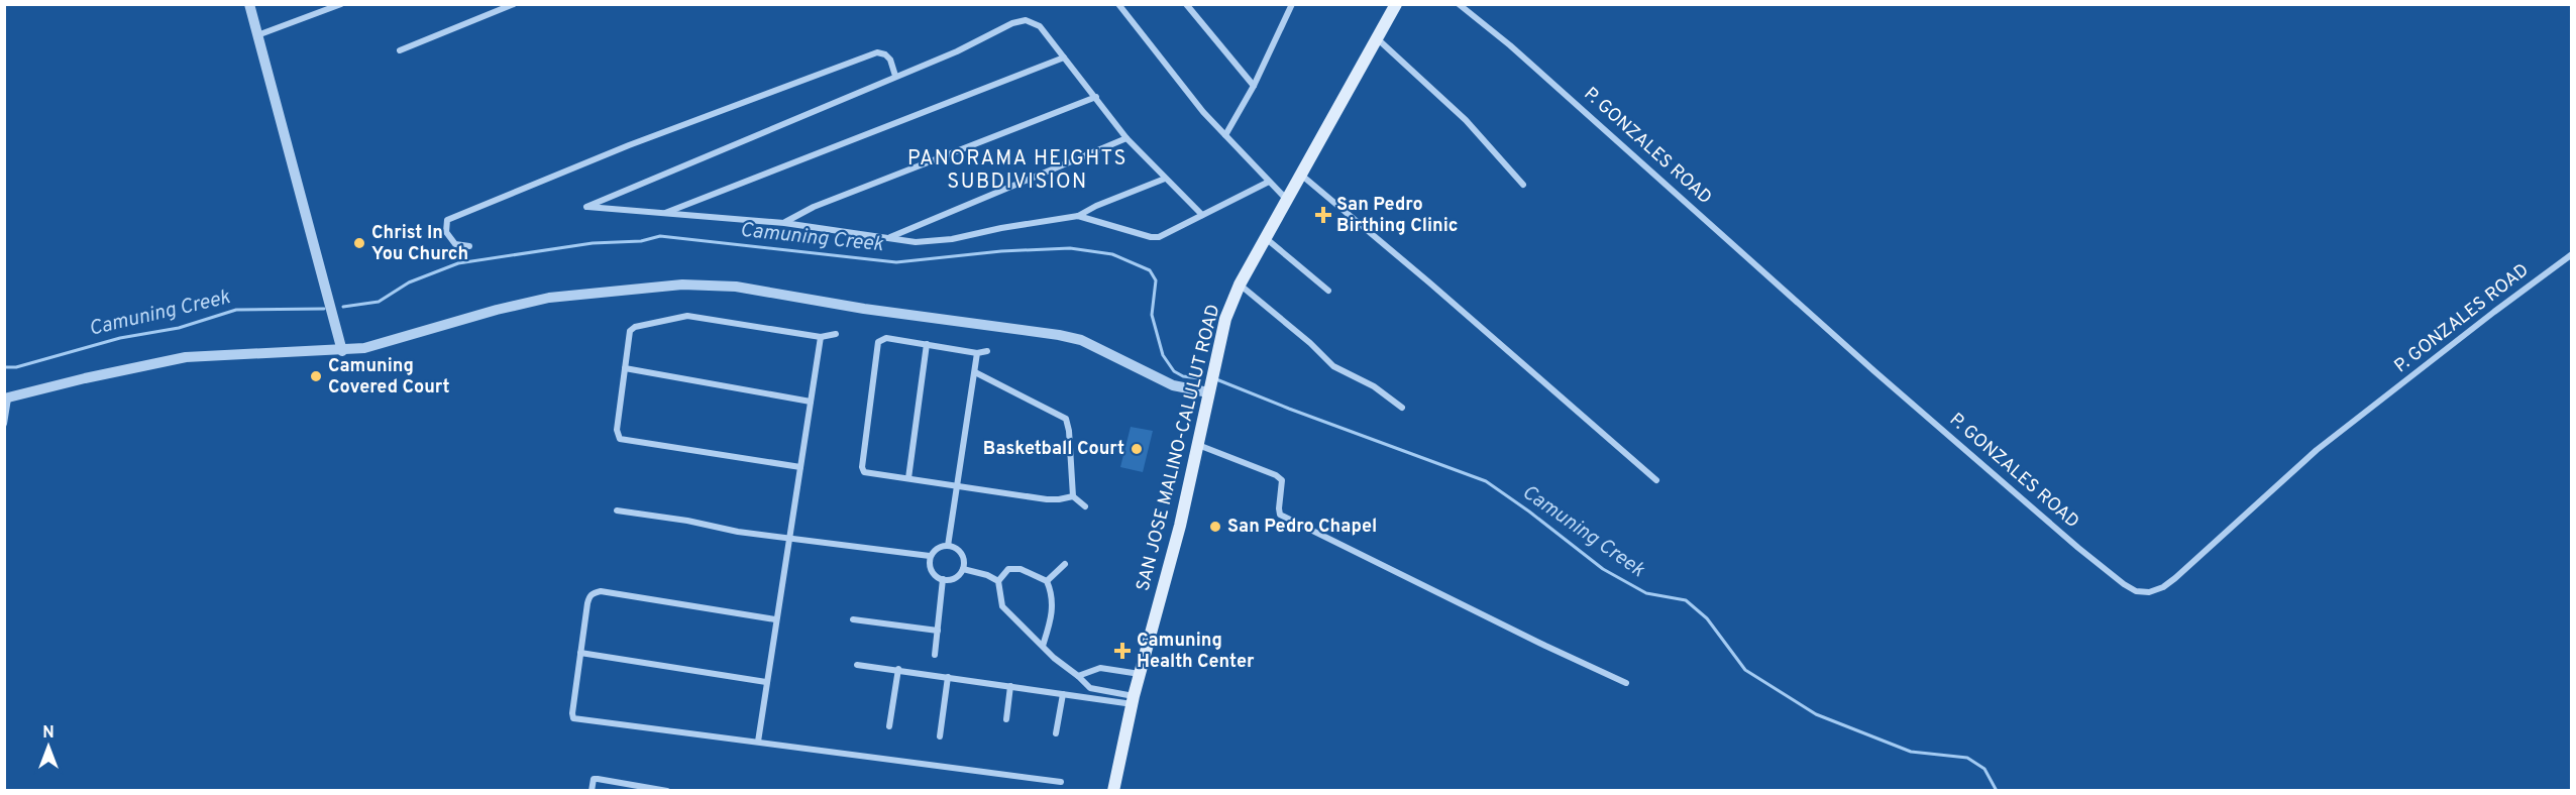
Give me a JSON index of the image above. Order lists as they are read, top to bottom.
{
  "streets": {
    "main road": ["SAN JOSE MALINO-CALULUT ROAD"],
    "street": ["P. GONZALES ROAD"]
  },
  "districts": ["PANORAMA HEIGHTS SUBDIVISION"],
  "water": ["Camuning Creek"],
  "places": {
    "health": ["San Pedro Birthing Clinic", "Camuning Health Center"],
    "other": [
      "Christ In You Church",
      "Camuning Covered Court",
      "Basketball Court",
      "San Pedro Chapel"
    ]
  },
  "north": "top"
}
